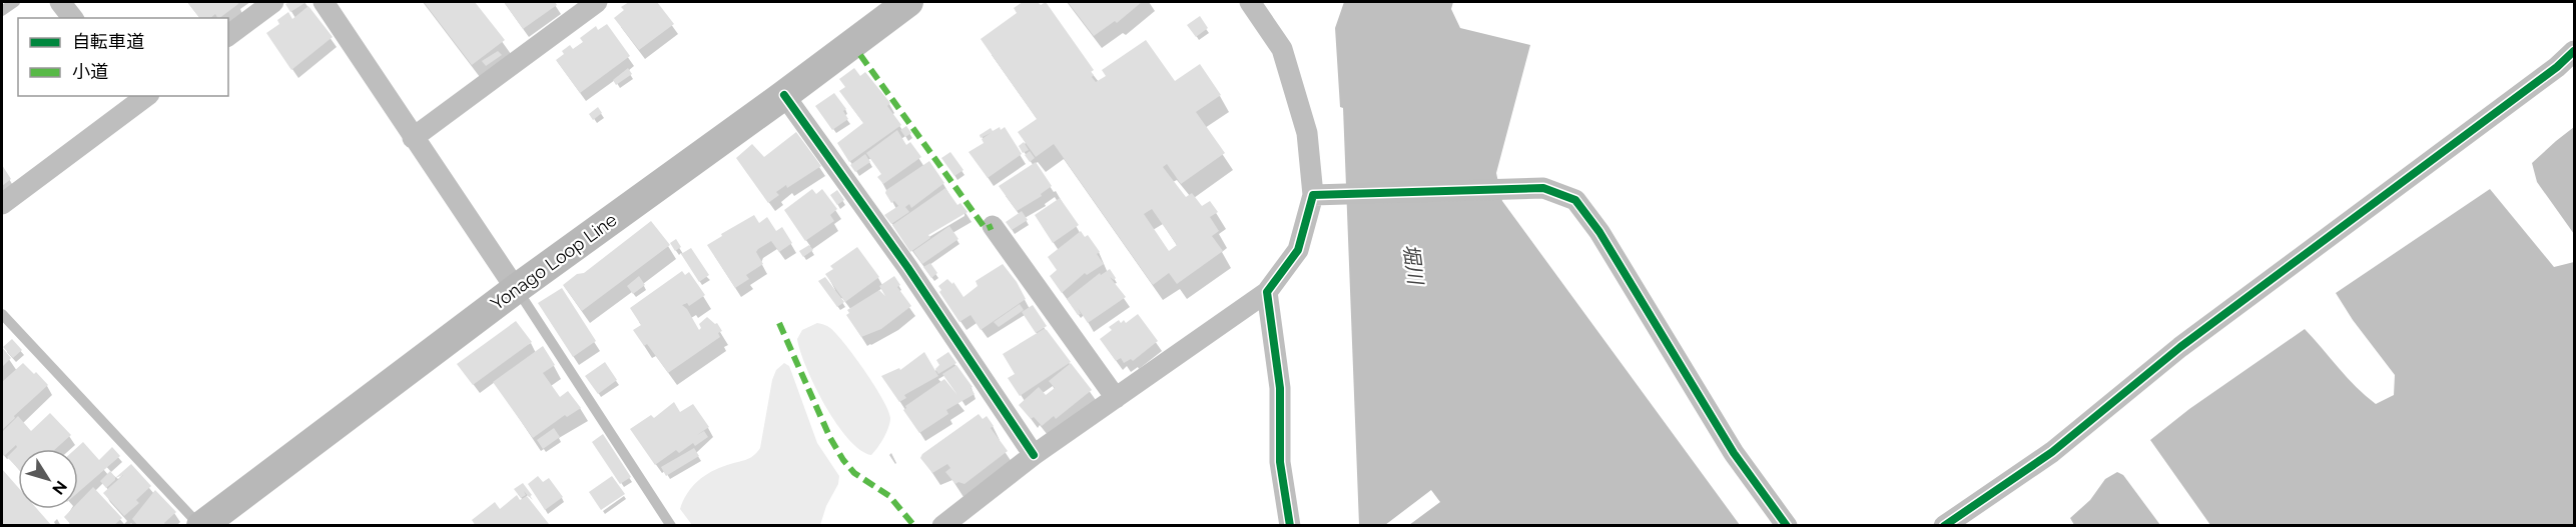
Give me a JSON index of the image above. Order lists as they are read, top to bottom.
{
  "streets": {
    "main road": ["Yonago Loop Line"]
  },
  "water": ["堀川"],
  "legend": ["自転車道", "小道"],
  "north": "bottom right"
}
